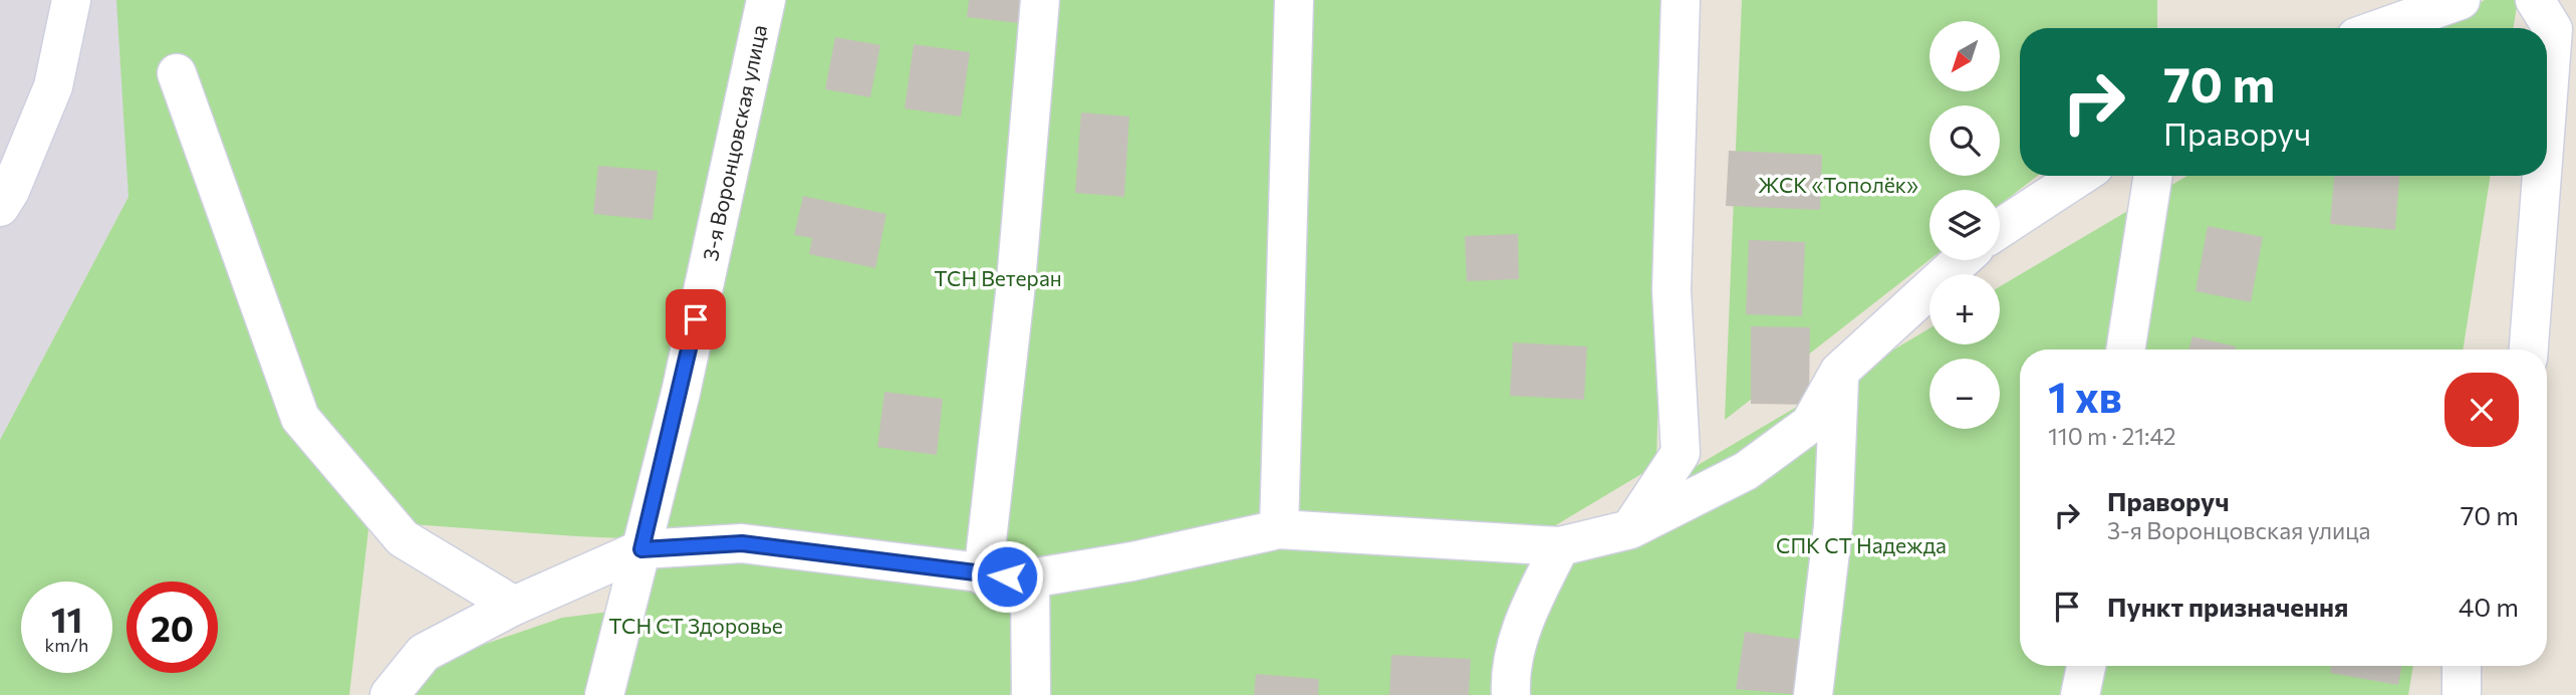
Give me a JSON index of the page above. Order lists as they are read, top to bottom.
{
  "streets": {
    "lane": ["3-я Воронцовская улица"]
  },
  "parks": [
    "ЖСК «Тополёк»",
    "ТСН Ветеран",
    "СПК СТ Надежда",
    "ТСН СТ Здоровье"
  ],
  "north": "bottom left",
  "page": {
    "map_buttons": ["+", "−"],
    "turn": ["70 m", "Праворуч"],
    "heading": ["1 хв", "110 m · 21:42"],
    "list": [
      {
        "name": "Праворуч",
        "note": "3-я Воронцовская улица",
        "value": "70 m"
      },
      {
        "name": "Пункт призначення",
        "value": "40 m"
      }
    ],
    "speed": "11 km/h",
    "limit": "20"
  }
}
